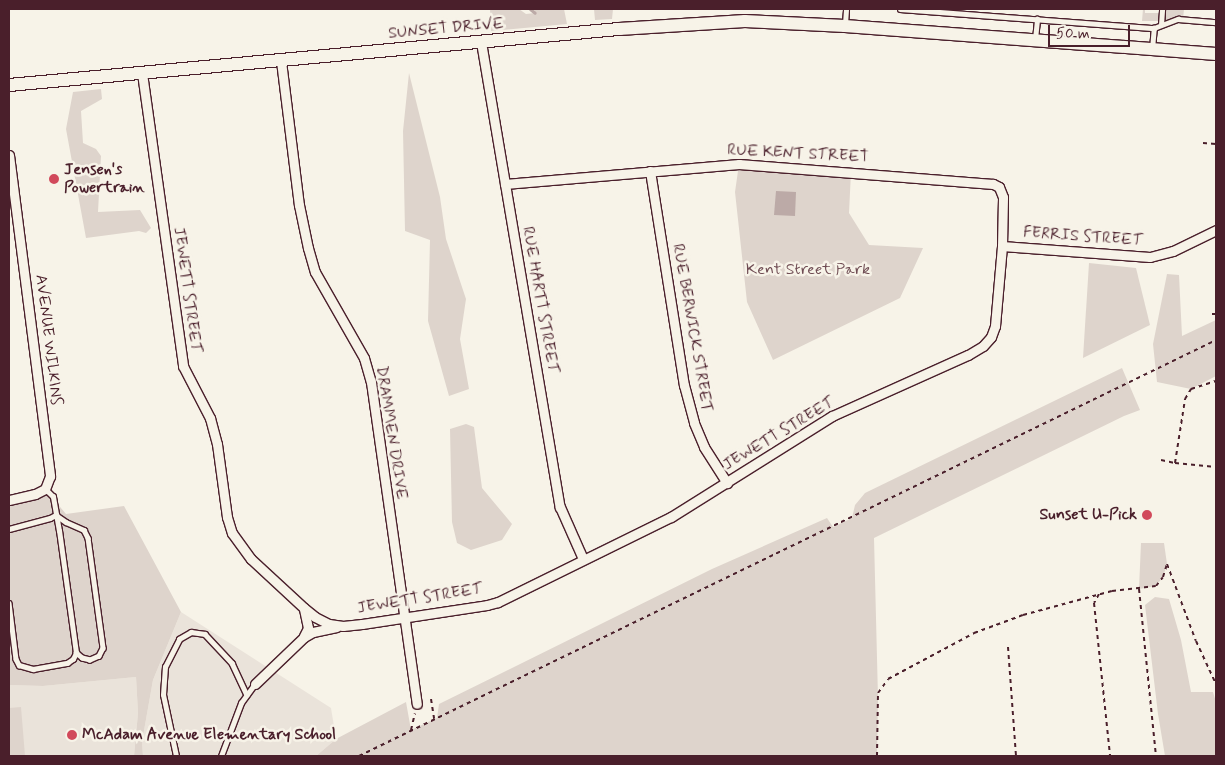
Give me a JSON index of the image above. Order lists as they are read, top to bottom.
{
  "streets": {
    "street": [
      "SUNSET DRIVE",
      "RUE KENT STREET",
      "FERRIS STREET",
      "JEWETT STREET",
      "RUE HARTT STREET",
      "RUE BERWICK STREET",
      "AVENUE WILKINS",
      "DRAMMEN DRIVE"
    ]
  },
  "crossings": [
    ["SUNSET DRIVE", "JEWETT STREET"],
    ["SUNSET DRIVE", "RUE HARTT STREET"],
    ["SUNSET DRIVE", "DRAMMEN DRIVE"],
    ["RUE KENT STREET", "FERRIS STREET"],
    ["RUE KENT STREET", "JEWETT STREET"],
    ["RUE KENT STREET", "RUE HARTT STREET"],
    ["RUE KENT STREET", "RUE BERWICK STREET"],
    ["FERRIS STREET", "JEWETT STREET"],
    ["JEWETT STREET", "RUE HARTT STREET"],
    ["JEWETT STREET", "RUE BERWICK STREET"],
    ["JEWETT STREET", "DRAMMEN DRIVE"]
  ],
  "parks": ["Kent Street Park"],
  "places": ["Jensen's Powertrain", "Sunset U-Pick", "McAdam Avenue Elementary School"],
  "scale_bar": "50 m"
}
